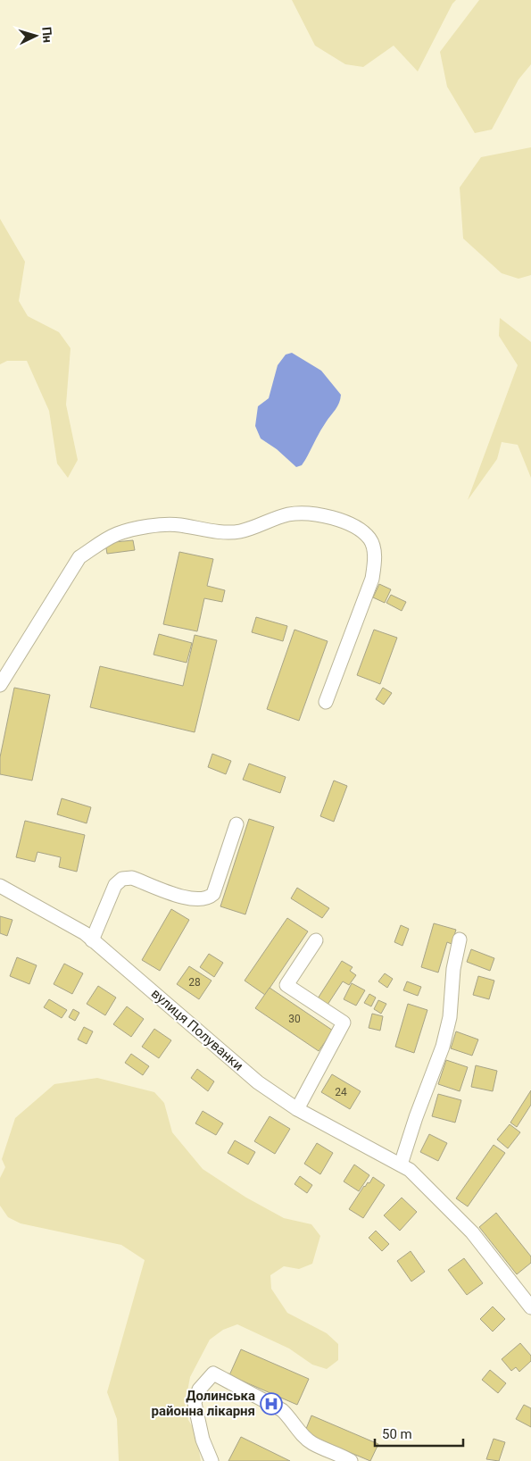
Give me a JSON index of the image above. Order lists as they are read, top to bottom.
{
  "streets": {
    "street": ["вулиця Полуванки"]
  },
  "places": {
    "hospital": ["Долинська районна лікарня"]
  },
  "house_numbers": ["28", "30", "24"],
  "scale_bar": "50 m",
  "north": "right"
}
